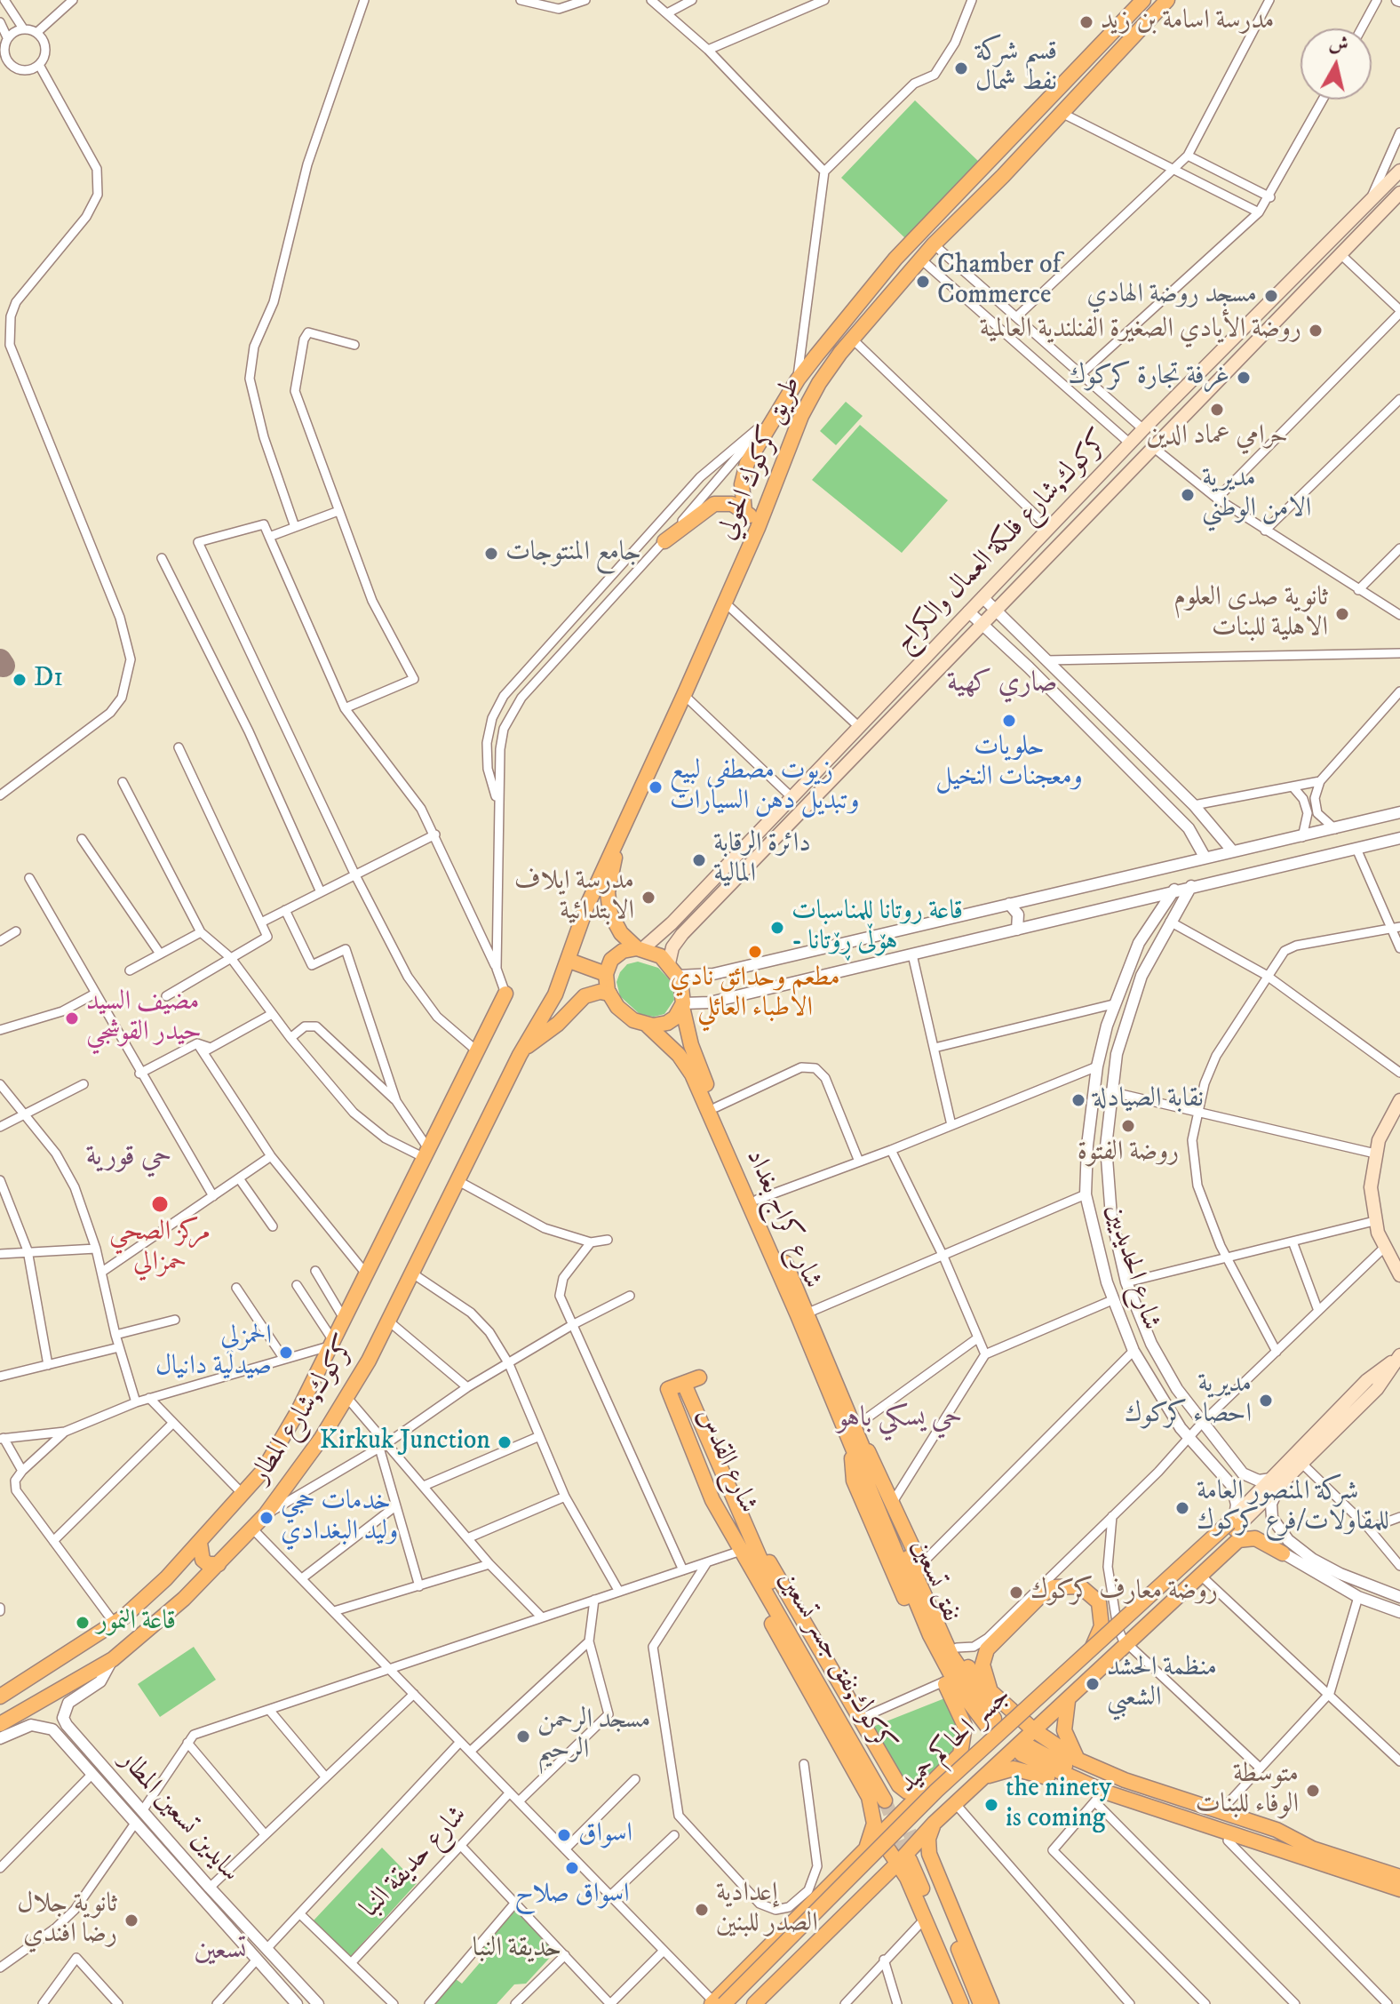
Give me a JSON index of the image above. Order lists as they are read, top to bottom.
{
  "streets": {
    "main road": [
      "طريق كركوك الحولي",
      "كركوك,شارع فلكة العمال والكراج",
      "شارع كراج بغداد",
      "كركوك,شارع المطار",
      "شارع القدس",
      "نفق تسعين",
      "جسر الحاكم حميد"
    ],
    "street": ["شارع الحديديين", "سايدين تسعين المطار", "شارع حديقة النبا"]
  },
  "crossings": [
    ["طريق كركوك الحولي", "كركوك,شارع المطار"],
    ["كركوك,شارع فلكة العمال والكراج", "شارع كراج بغداد"],
    ["شارع كراج بغداد", "نفق تسعين"],
    ["شارع الحديديين", "جسر الحاكم حميد"],
    ["كركوك,شارع المطار", "سايدين تسعين المطار"]
  ],
  "districts": [
    "صاري كهية",
    "حي قورية",
    "حي يسكي باهو",
    "تسعین"
  ],
  "parks": ["حديقة النبا"],
  "places": [
    "مدرسة اسامة بن زيد",
    "قسم شركة نفط شمال",
    "Chamber of Commerce",
    "مسجد روضة الهادي",
    "روضة الأيادي الصغيرة الفنلندية العالمية",
    "غرفة تجارة كركوك",
    "حرامي عماد الدين",
    "مديرية الامن الوطني",
    "جامع المنتوجات",
    "ثانوية صدى العلوم الاهلية للبنات",
    "D1",
    "حلويات ومعجنات النخيل",
    "زيوت مصطفى لبيع وتبديل دهن السيارات",
    "دائرة الرقابة المالية",
    "مدرسة ايلاف الابتدائية",
    "قاعة روتانا للمناسبات - هۆڵی ڕۆتانا",
    "مطعم وحدائق نادي الاطباء العائلي",
    "مضيف السيد حيدر القوشجي",
    "نقابة الصيادلة",
    "روضة الفتوة",
    "مركز الصحي حمزالي",
    "الحمزلي صيدلية دانيال",
    "مديرية احصاء كركوك",
    "Kirkuk Junction",
    "شركة المنصور العامة للمقاولات/فرع كركوك",
    "خدمات حجي وليد البغدادي",
    "روضة معارف كركوك",
    "قاعة النمور",
    "منظمة الحشد الشعبي",
    "مسجد الرحمن الرحيم",
    "متوسطة الوفاء للبنات",
    "the ninety is coming",
    "اسواق",
    "اسواق صلاح",
    "إعدادية الصدر للبنين",
    "ثانوية جلال رضا افندي"
  ],
  "north": "top"
}
